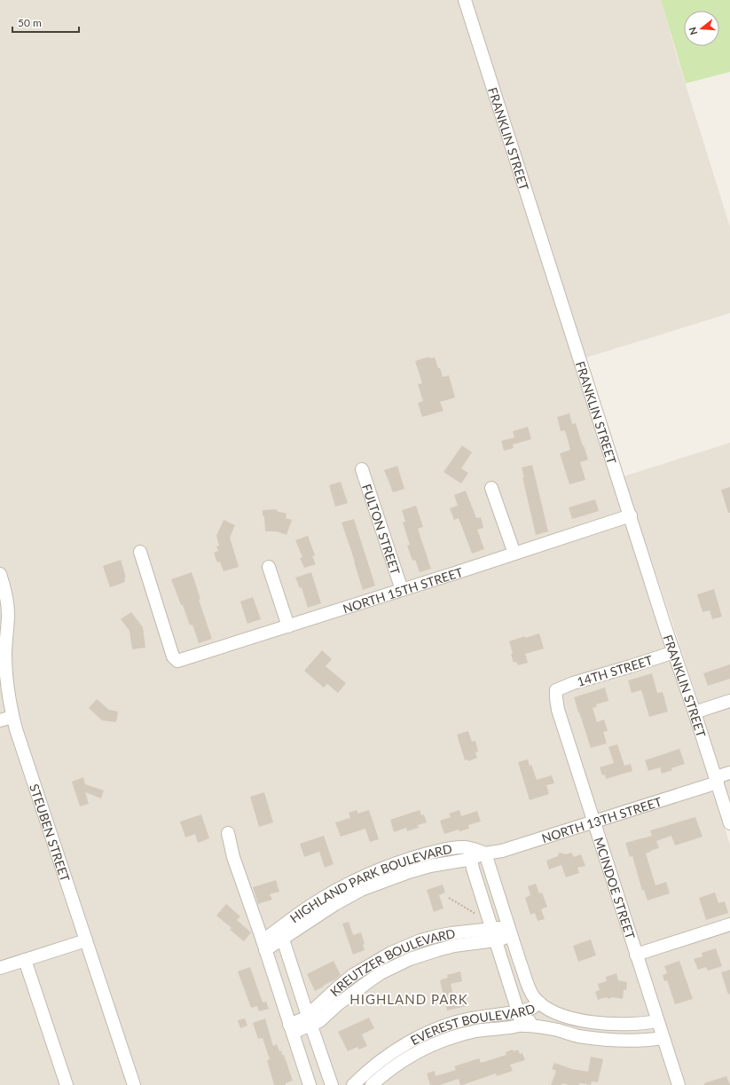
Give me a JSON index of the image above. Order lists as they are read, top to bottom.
{
  "streets": {
    "street": [
      "FRANKLIN STREET",
      "FULTON STREET",
      "NORTH 15TH STREET",
      "14TH STREET",
      "NORTH 13TH STREET",
      "STEUBEN STREET",
      "HIGHLAND PARK BOULEVARD",
      "MCINDOE STREET",
      "KREUTZER BOULEVARD",
      "EVEREST BOULEVARD"
    ]
  },
  "crossings": [
    ["FRANKLIN STREET", "NORTH 15TH STREET"],
    ["FRANKLIN STREET", "14TH STREET"],
    ["FRANKLIN STREET", "NORTH 13TH STREET"],
    ["FULTON STREET", "NORTH 15TH STREET"],
    ["14TH STREET", "MCINDOE STREET"],
    ["NORTH 13TH STREET", "HIGHLAND PARK BOULEVARD"],
    ["NORTH 13TH STREET", "MCINDOE STREET"],
    ["HIGHLAND PARK BOULEVARD", "KREUTZER BOULEVARD"],
    ["HIGHLAND PARK BOULEVARD", "EVEREST BOULEVARD"]
  ],
  "districts": ["HIGHLAND PARK"],
  "scale_bar": "50 m",
  "north": "left"
}
